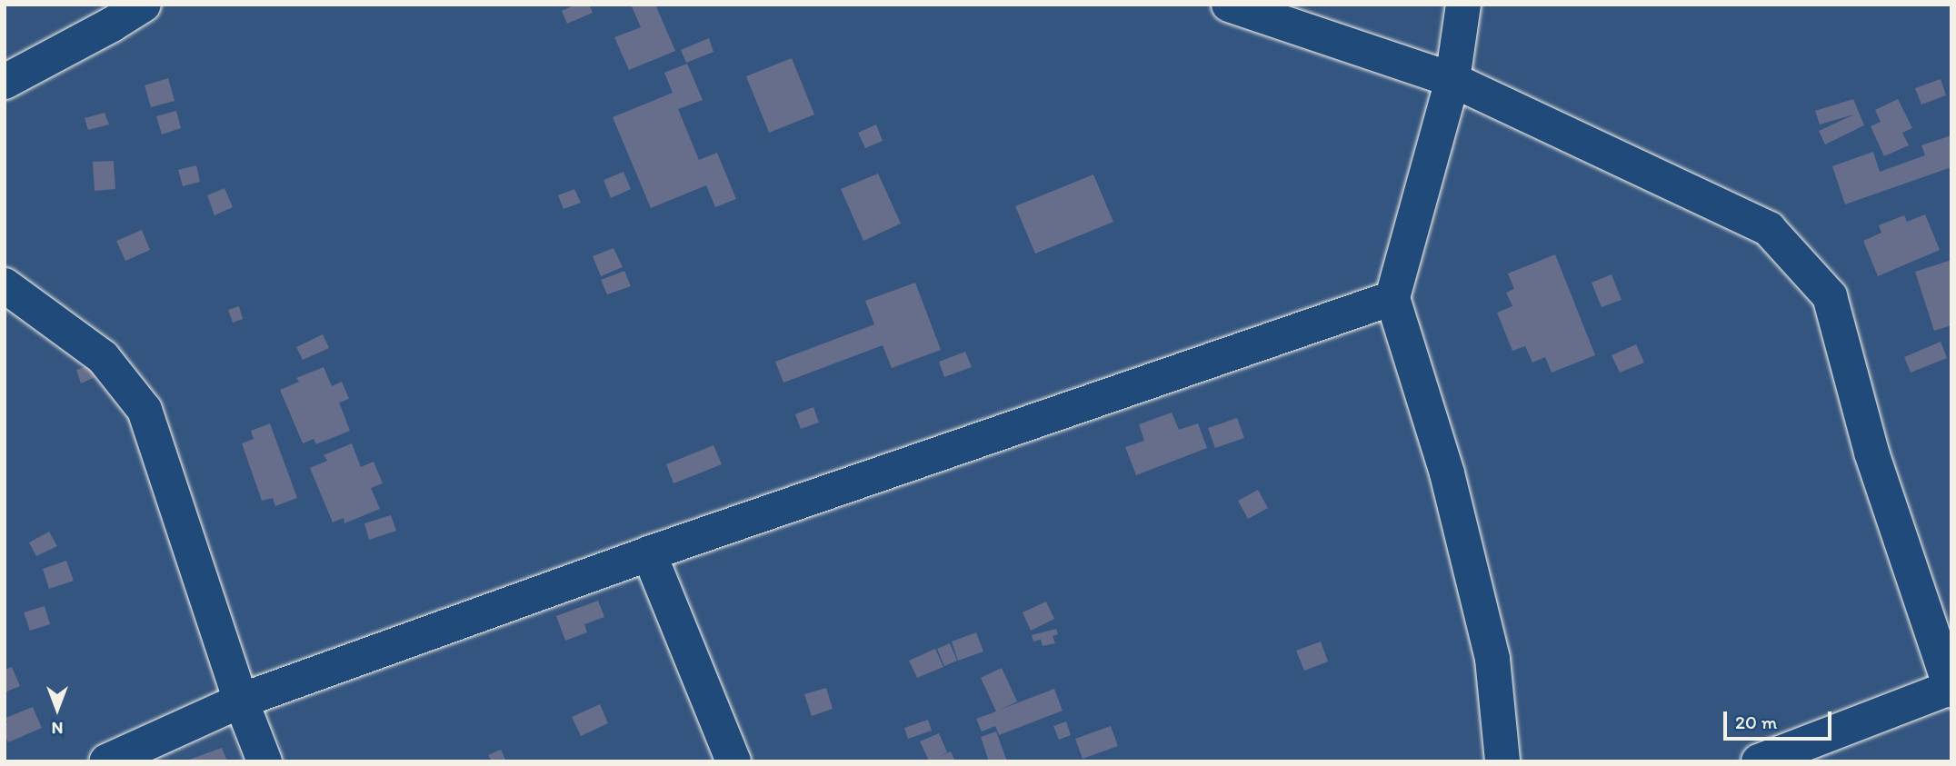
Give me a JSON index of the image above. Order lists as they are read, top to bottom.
{
  "scale_bar": "20 m",
  "north": "bottom"
}
